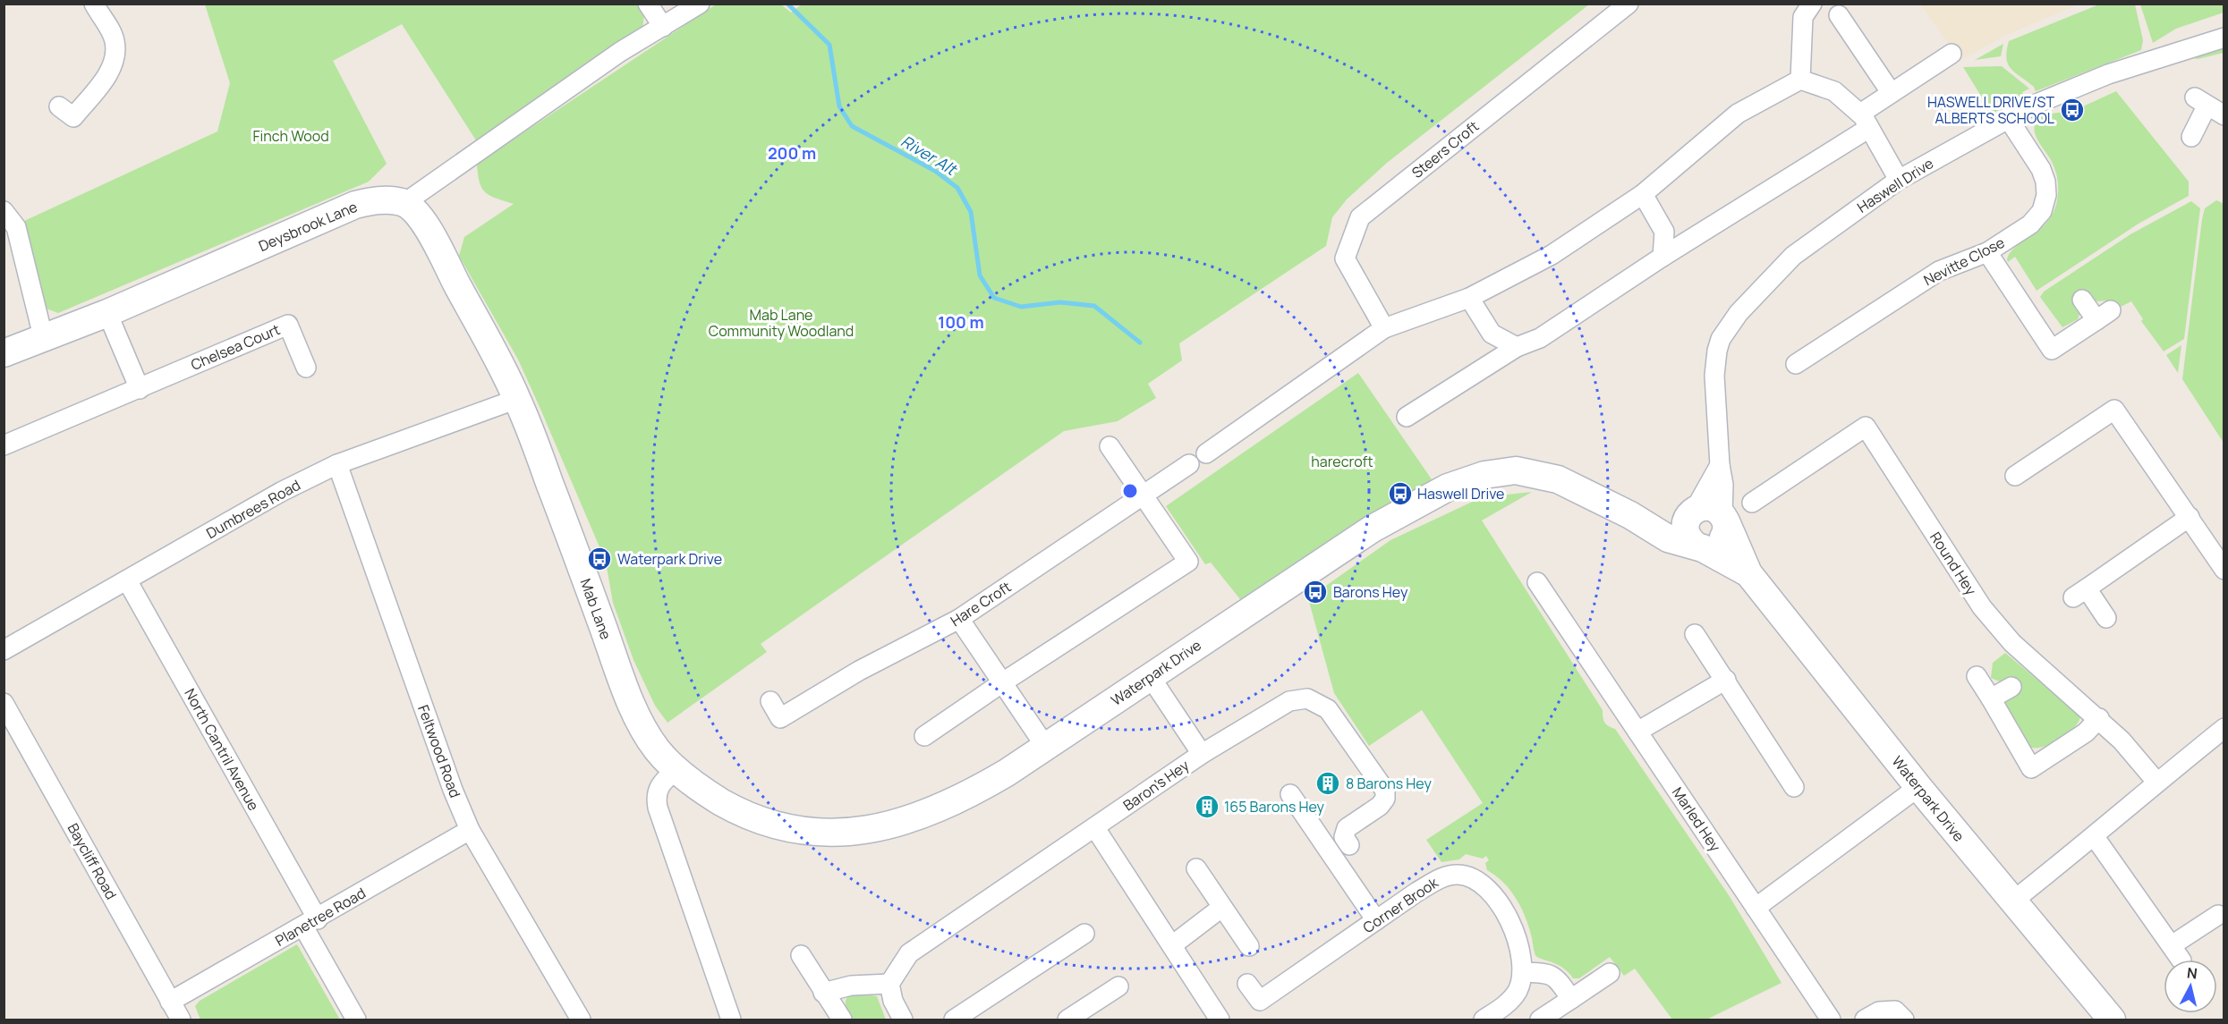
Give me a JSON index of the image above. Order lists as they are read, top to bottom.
{
  "streets": {
    "street": [
      "Steers Croft",
      "Haswell Drive",
      "Deysbrook Lane",
      "Nevitte Close",
      "Chelsea Court",
      "Dumbrees Road",
      "Round Hey",
      "Hare Croft",
      "Mab Lane",
      "Waterpark Drive",
      "North Cantril Avenue",
      "Feltwood Road",
      "Baron's Hey",
      "Marled Hey",
      "Baycliff Road",
      "Corner Brook",
      "Planetree Road"
    ]
  },
  "crossings": [
    ["Haswell Drive", "Nevitte Close"],
    ["Haswell Drive", "Waterpark Drive"],
    ["Deysbrook Lane", "Mab Lane"],
    ["Dumbrees Road", "Mab Lane"],
    ["Dumbrees Road", "North Cantril Avenue"],
    ["Dumbrees Road", "Feltwood Road"],
    ["Mab Lane", "Waterpark Drive"],
    ["North Cantril Avenue", "Planetree Road"],
    ["Feltwood Road", "Planetree Road"],
    ["Baycliff Road", "Planetree Road"]
  ],
  "water": ["River Alt"],
  "parks": ["Finch Wood", "Mab Lane Community Woodland", "harecroft"],
  "places": {
    "bus stop": [
      "HASWELL DRIVE/ST ALBERTS SCHOOL",
      "Haswell Drive",
      "Waterpark Drive",
      "Barons Hey"
    ],
    "building": ["8 Barons Hey", "165 Barons Hey"]
  },
  "north": "top",
  "rings": ["200 m", "100 m"]
}
